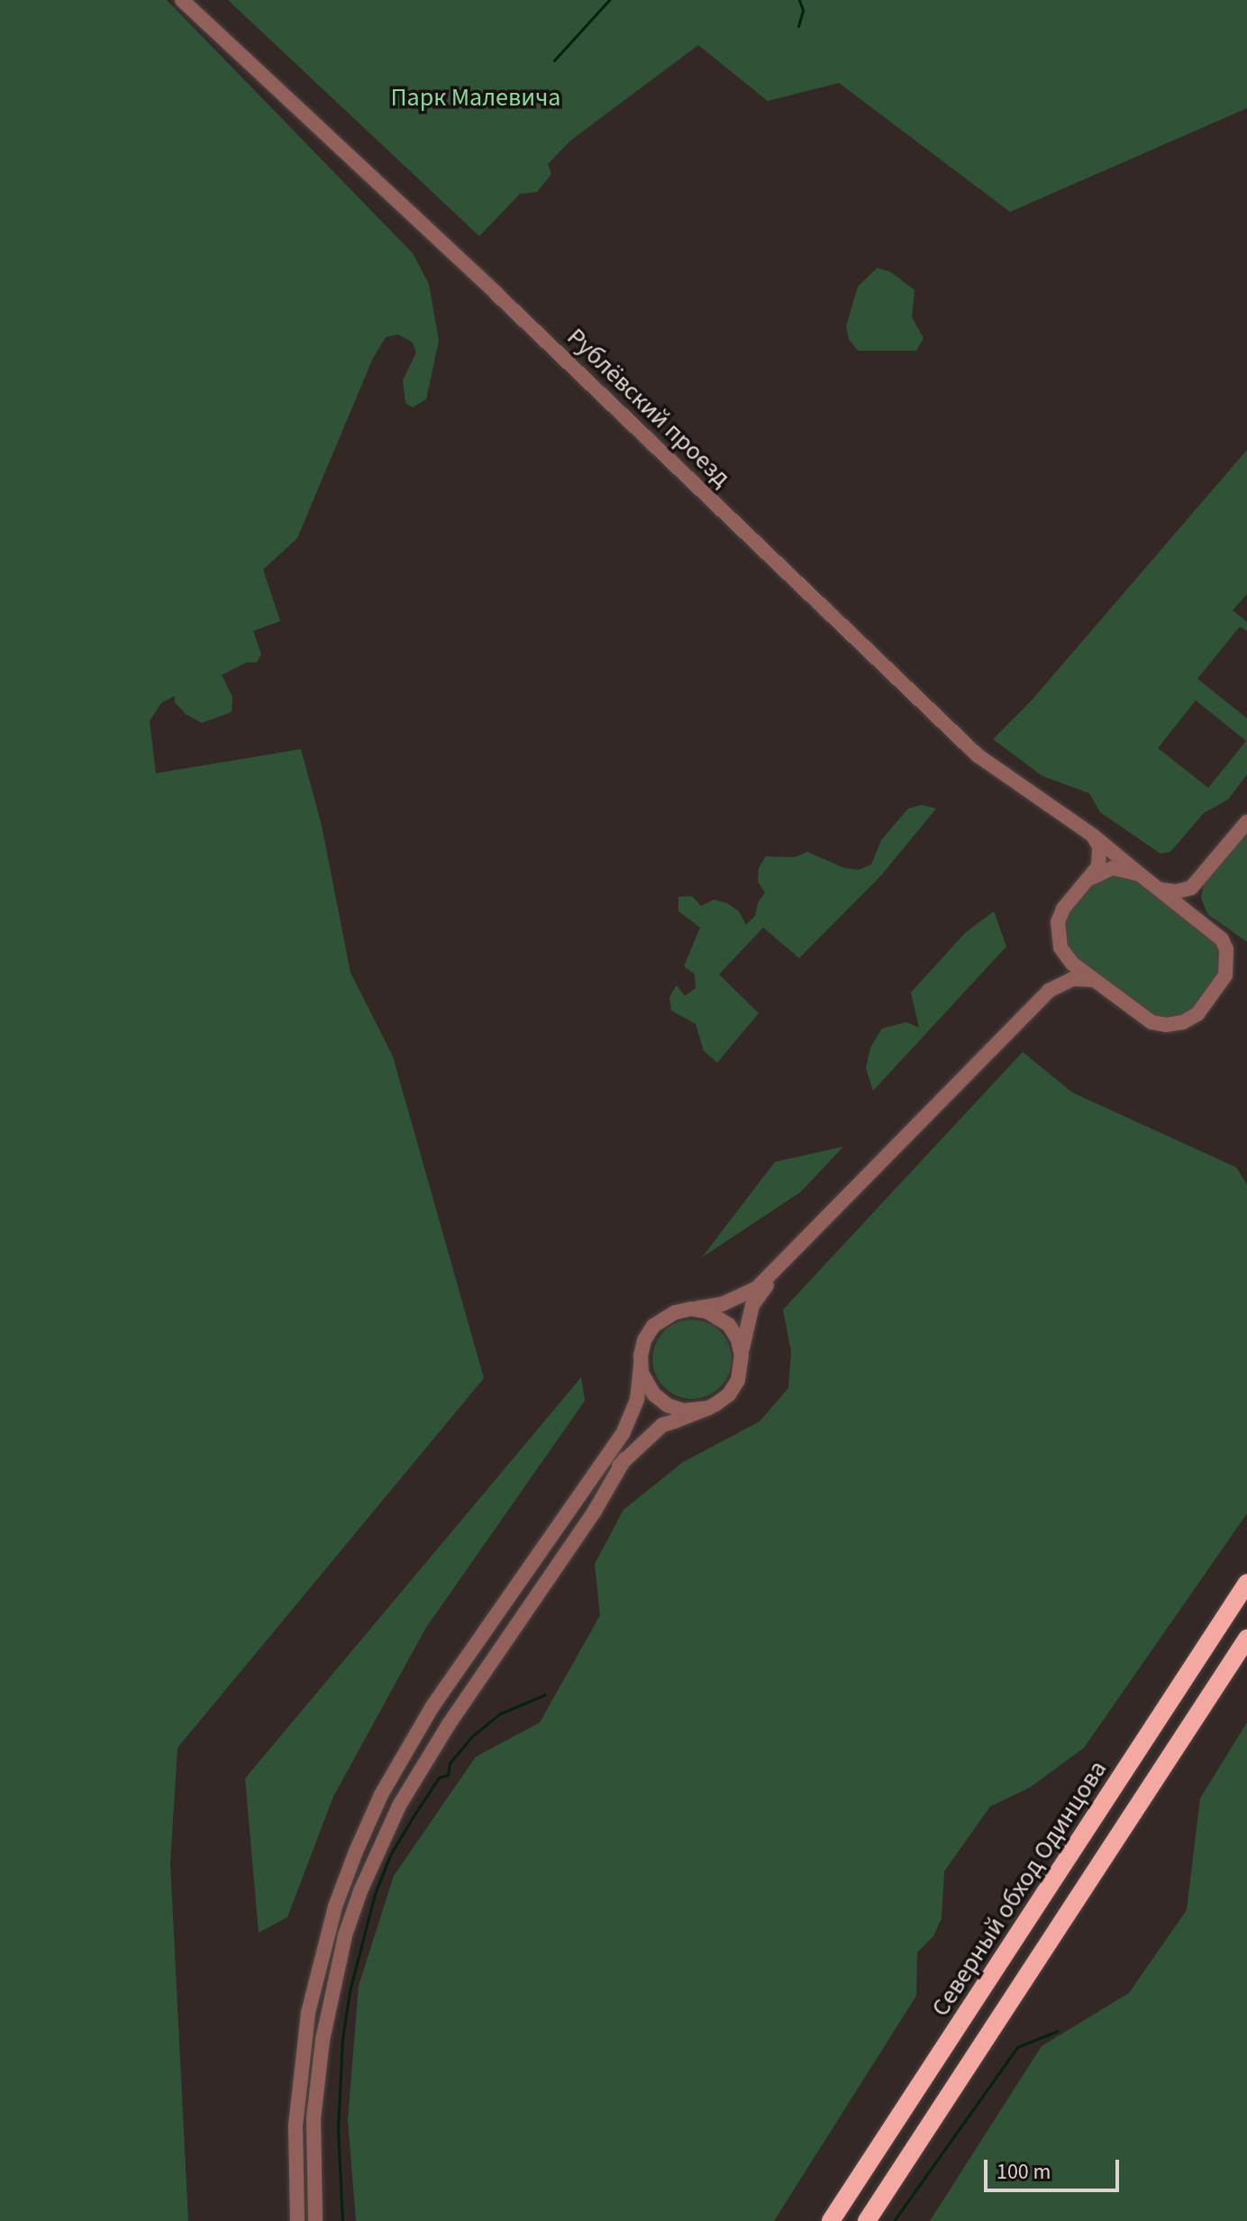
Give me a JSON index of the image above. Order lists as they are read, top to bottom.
{
  "streets": {
    "highway": ["Северный обход Одинцова"],
    "street": ["Рублёвский проезд"]
  },
  "parks": ["Парк Малевича"],
  "scale_bar": "100 m"
}
